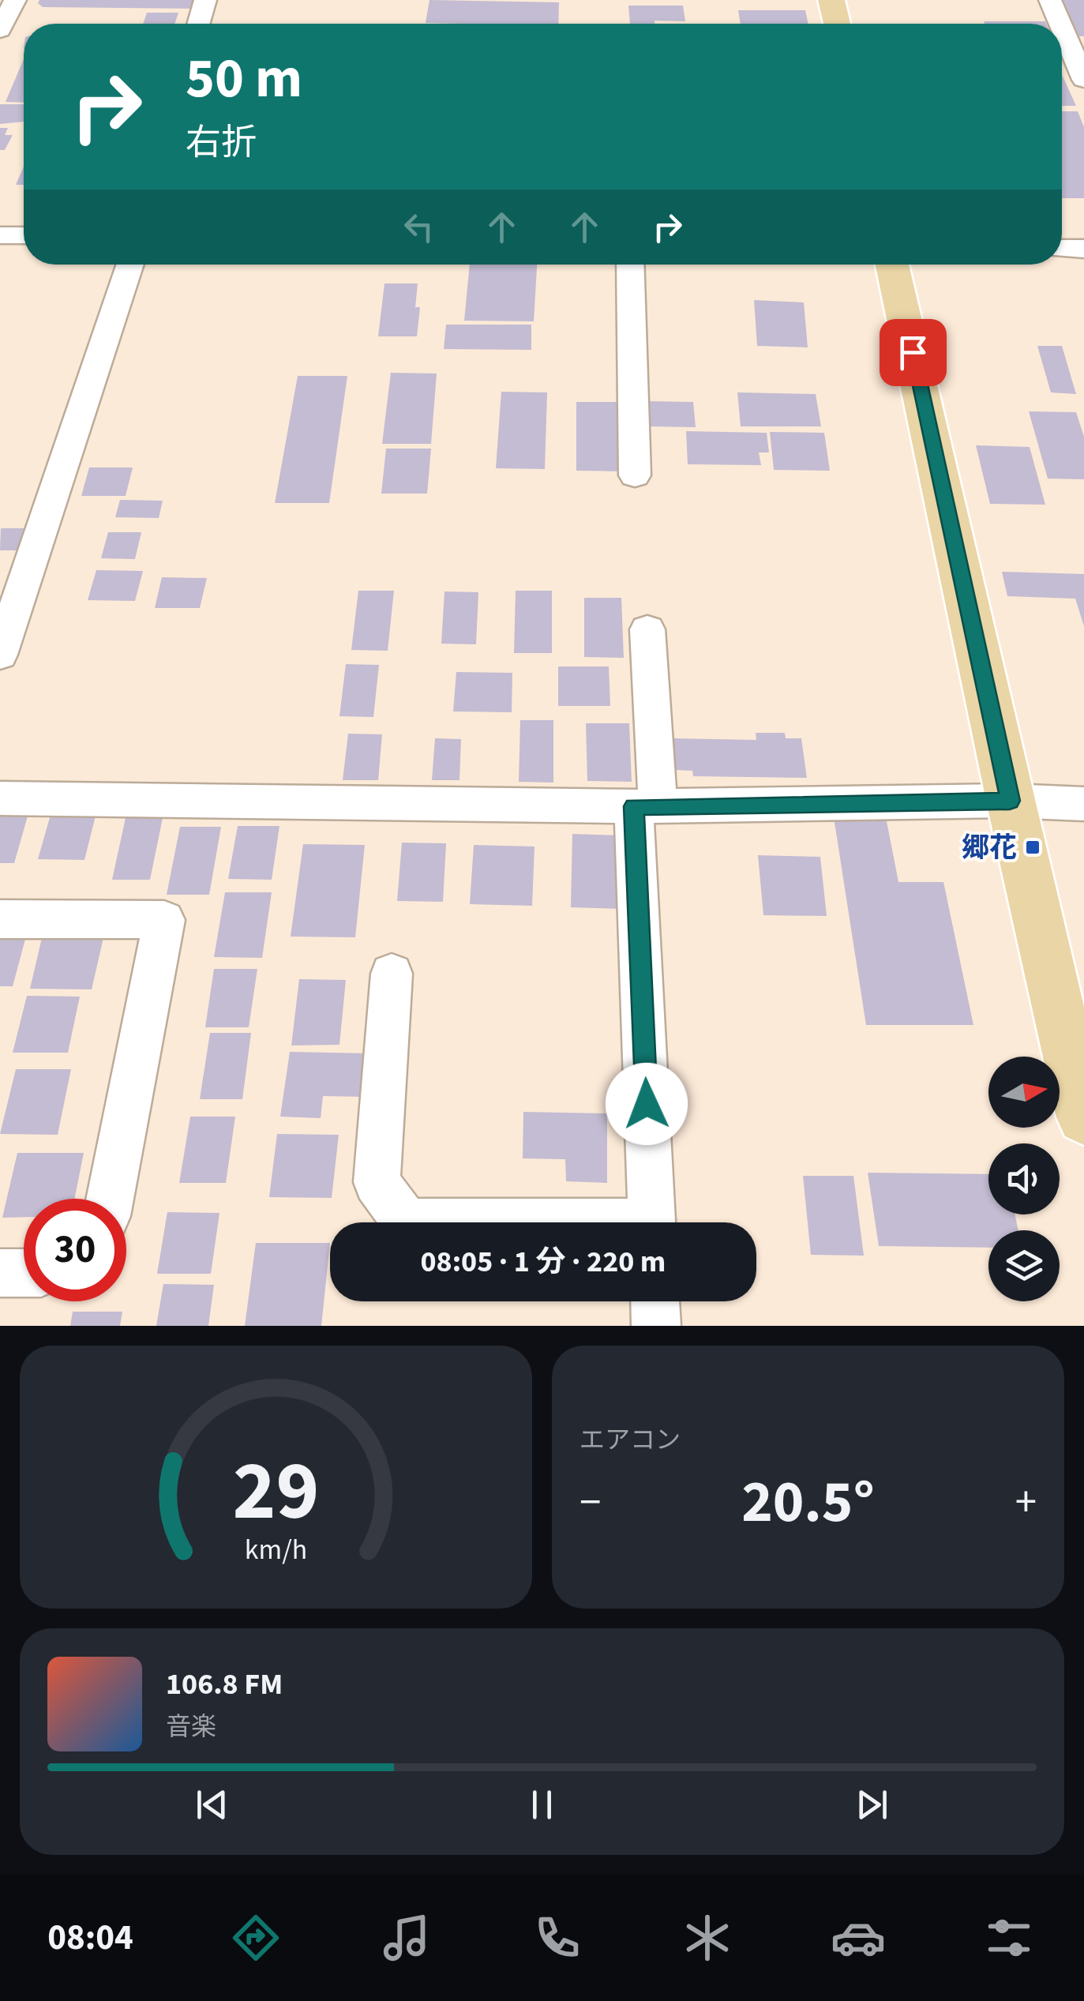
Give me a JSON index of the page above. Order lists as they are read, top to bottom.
{
  "places": {
    "transit": ["郷花"]
  },
  "north": "right",
  "page": {
    "turn": ["50 m", "右折"],
    "limit": "30",
    "trip": "08:05 · 1 分 · 220 m",
    "tile": "エアコン",
    "heat": ["−", "20.5°", "+"],
    "song": ["106.8 FM", "音楽"],
    "tabs": "08:04",
    "gauge": ["29", "km/h"]
  }
}
